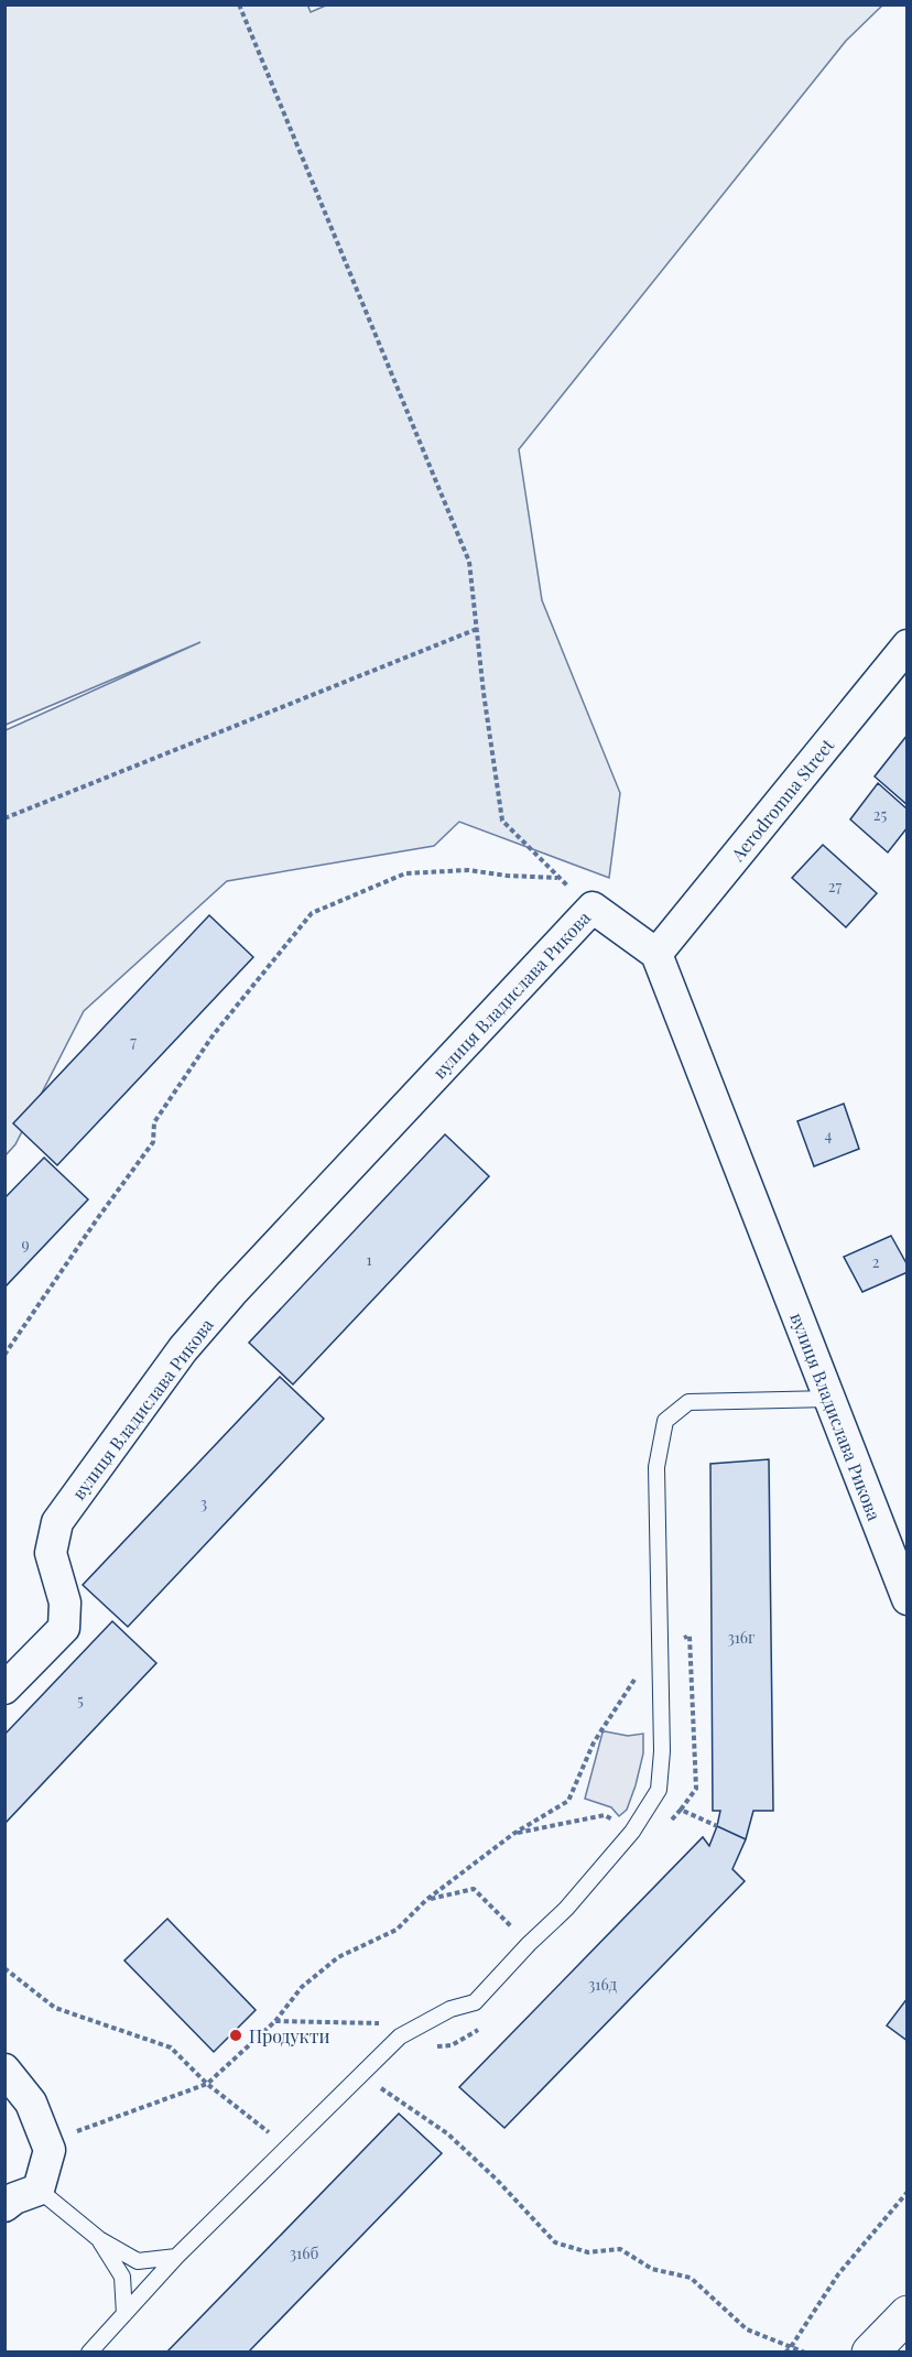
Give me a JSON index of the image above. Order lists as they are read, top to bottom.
{
  "streets": {
    "street": ["Aerodromna Street", "вулиця Владислава Рикова"]
  },
  "crossings": [
    ["Aerodromna Street", "вулиця Владислава Рикова"]
  ],
  "places": ["Продукти"],
  "house_numbers": [
    "25",
    "27",
    "7",
    "4",
    "9",
    "1",
    "2",
    "3",
    "316г",
    "5",
    "316д",
    "316б"
  ]
}
